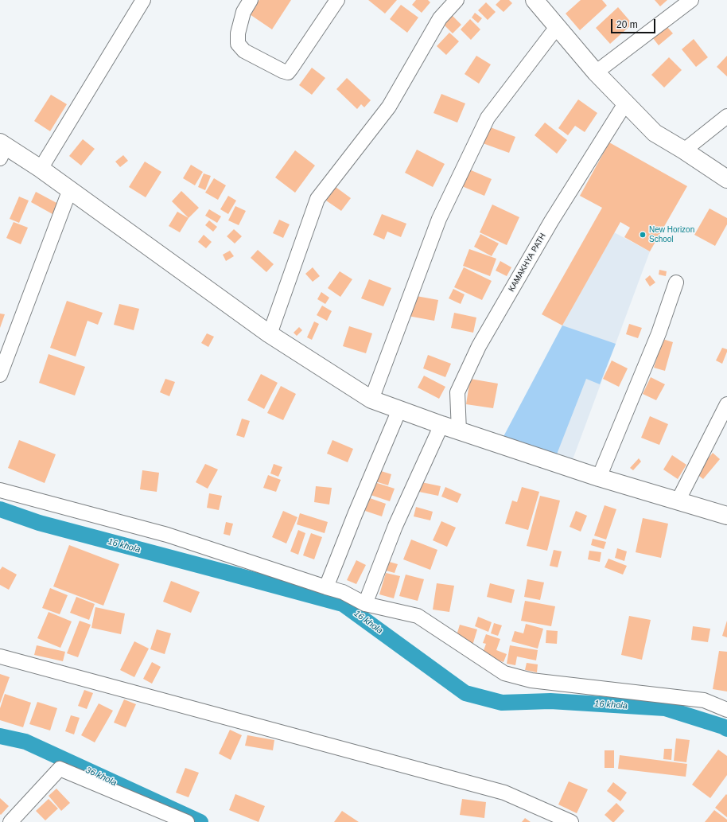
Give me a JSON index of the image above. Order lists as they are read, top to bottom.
{
  "streets": {
    "street": ["KAMAKHYA PATH"]
  },
  "water": ["16 khola", "36 khola"],
  "places": ["New Horizon School"],
  "scale_bar": "20 m"
}
